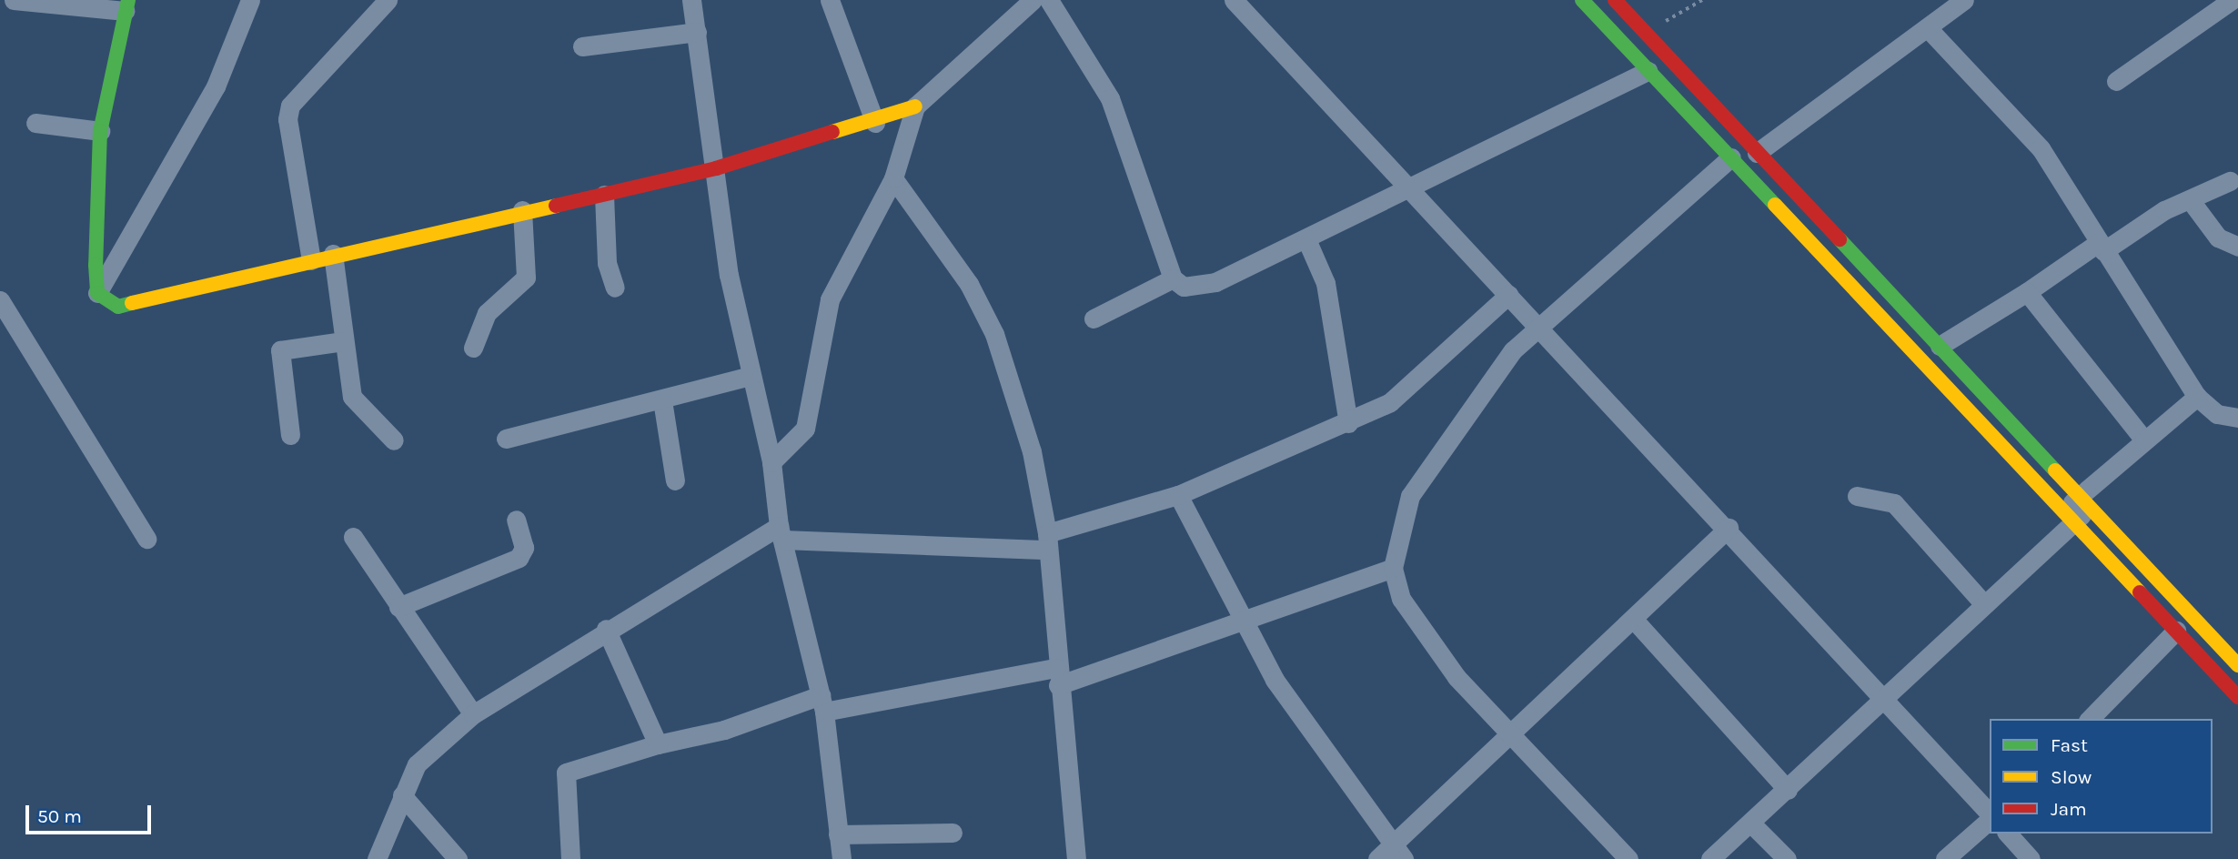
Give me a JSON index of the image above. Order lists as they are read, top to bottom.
{
  "legend": ["Fast", "Slow", "Jam"],
  "scale_bar": "50 m"
}
